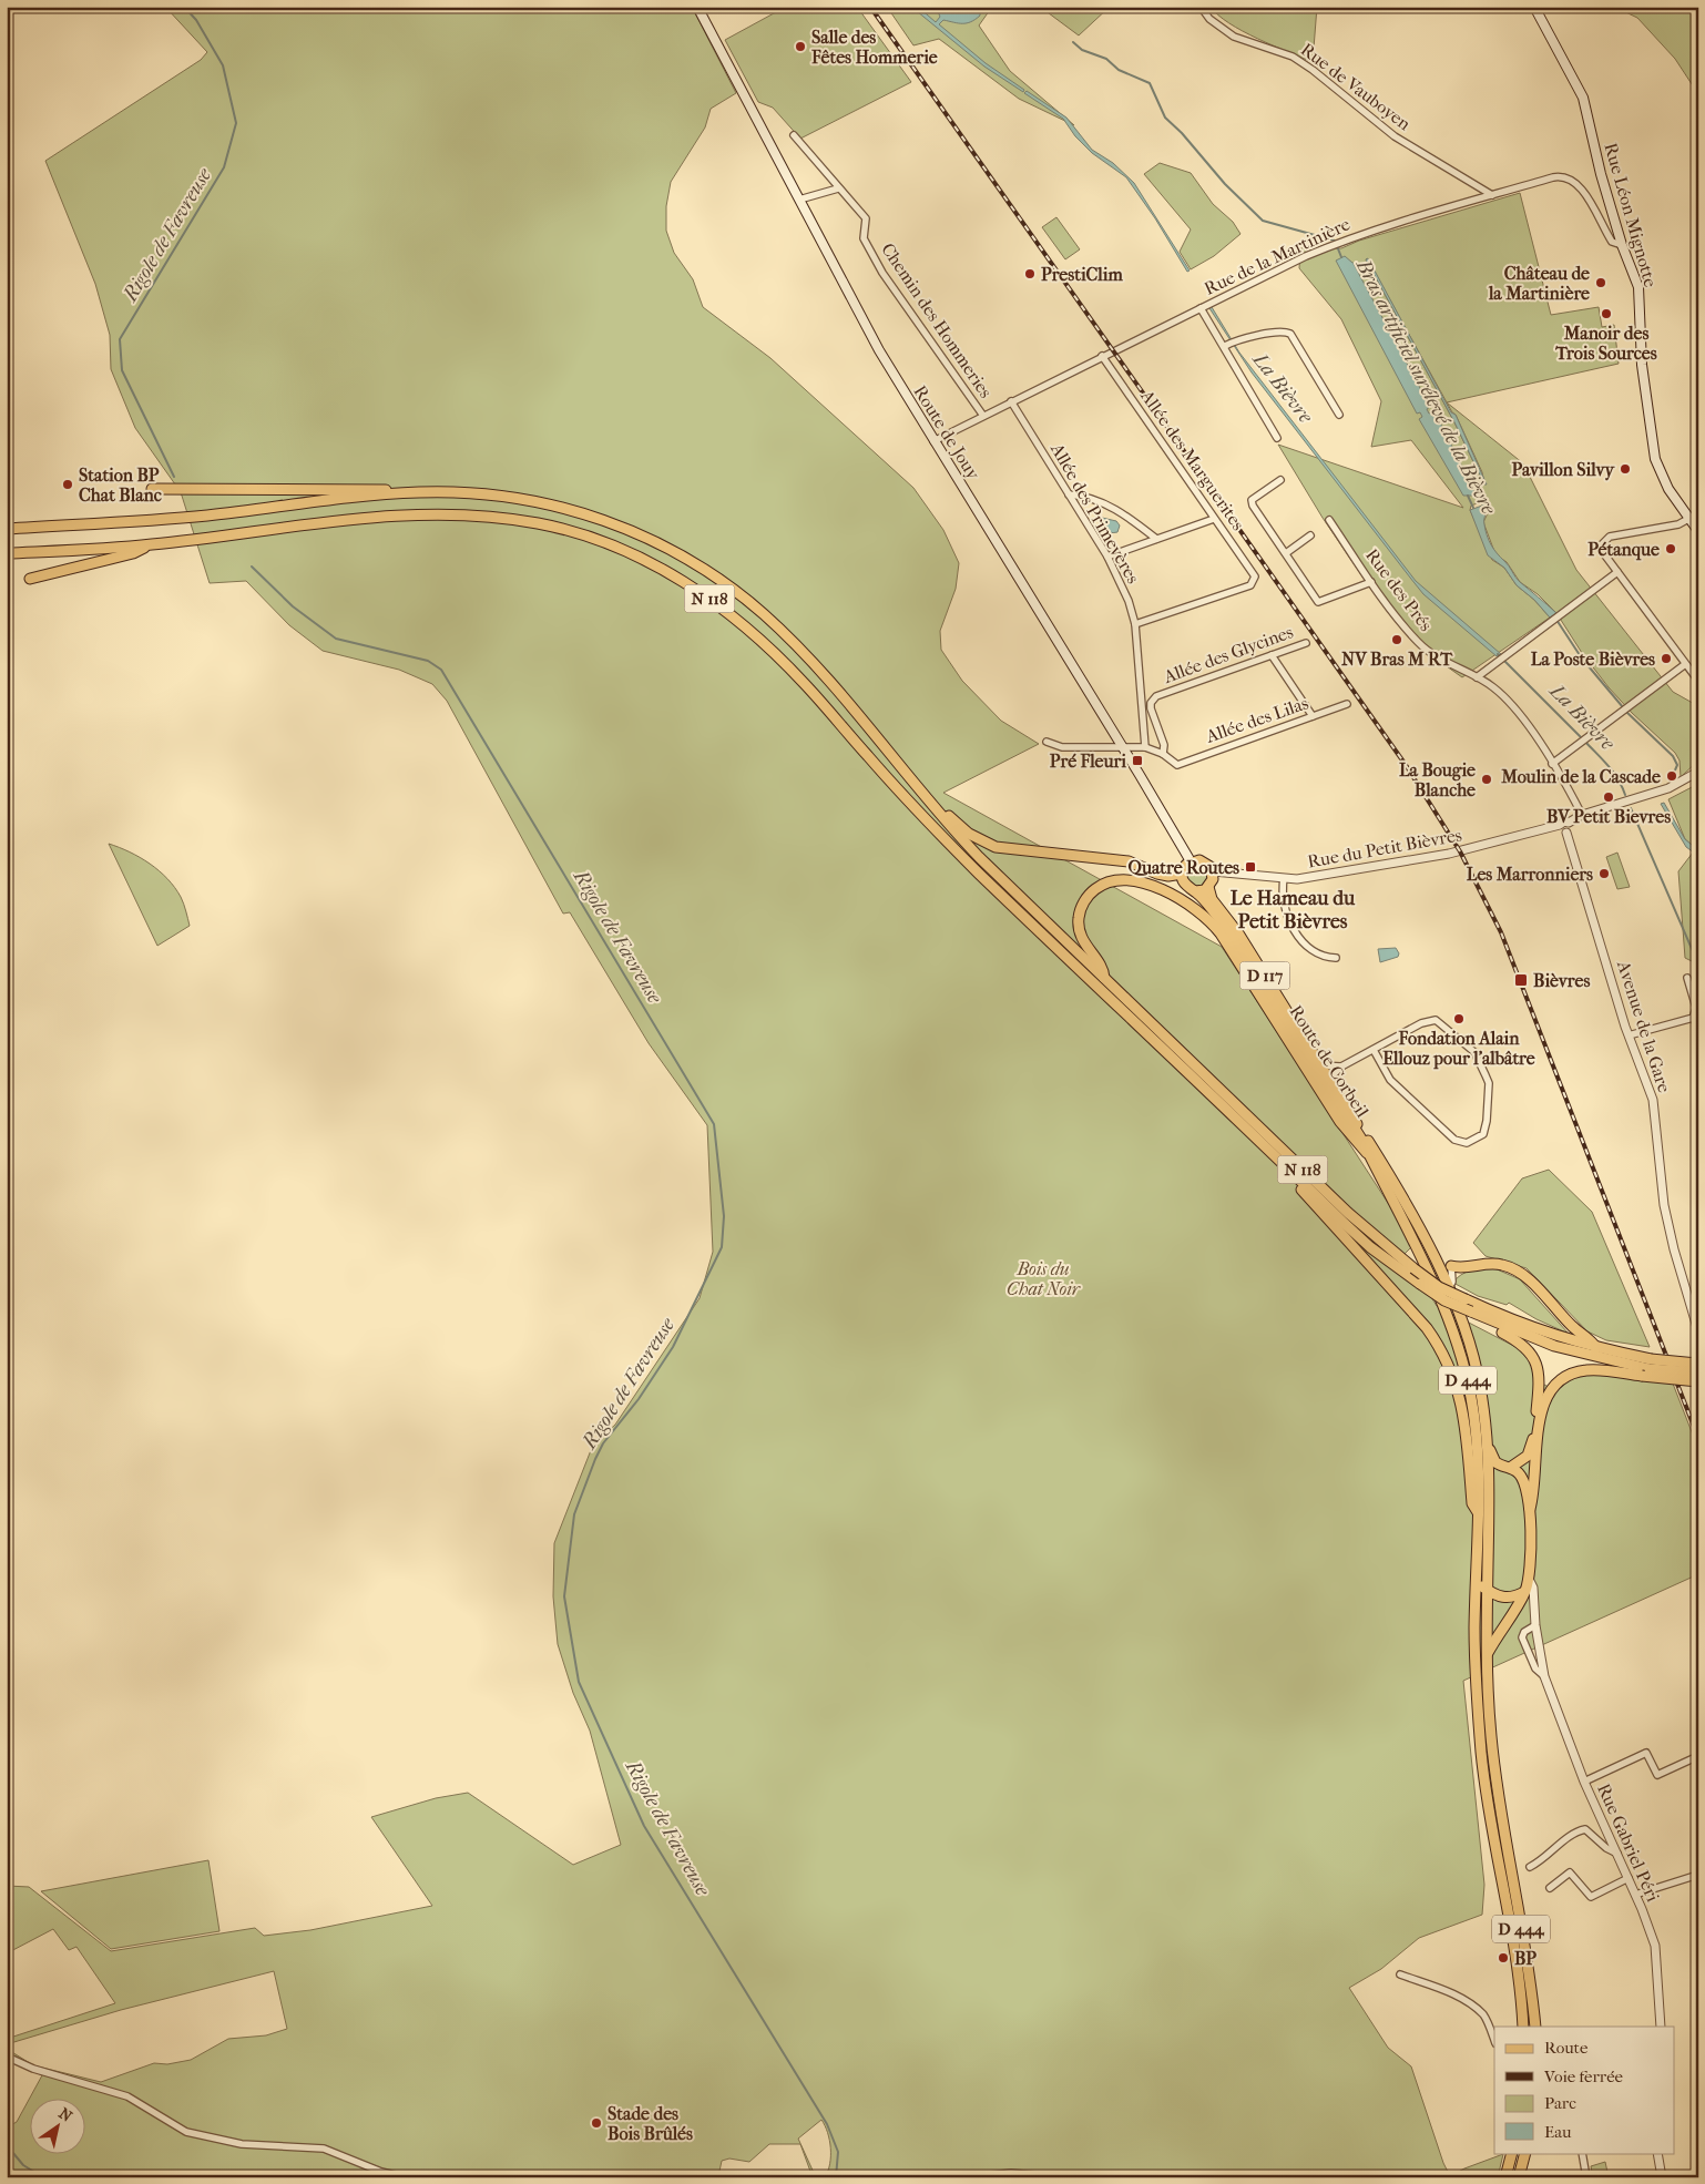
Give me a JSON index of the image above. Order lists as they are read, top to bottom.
{
  "streets": {
    "main road": [
      "Rue Léon Mignotte",
      "Route de Jouy",
      "N 118",
      "D 117",
      "Route de Corbeil",
      "D 444"
    ],
    "street": [
      "Rue de Vauboyen",
      "Rue de la Martinière",
      "Chemin des Hommeries",
      "Allée des Marguerites",
      "Allée des Primevères",
      "Rue des Prés",
      "Allée des Glycines",
      "Allée des Lilas",
      "Rue du Petit Bièvres",
      "Avenue de la Gare",
      "Rue Gabriel Péri"
    ]
  },
  "crossings": [
    ["Rue de Vauboyen", "Rue de la Martinière"],
    ["Rue Léon Mignotte", "Rue de la Martinière"],
    ["Rue de la Martinière", "Chemin des Hommeries"],
    ["Rue de la Martinière", "Route de Jouy"],
    ["Rue de la Martinière", "Allée des Marguerites"],
    ["Rue de la Martinière", "Allée des Primevères"],
    ["Route de Jouy", "Rue du Petit Bièvres"],
    ["Route de Jouy", "Route de Corbeil"],
    ["Allée des Marguerites", "Allée des Primevères"],
    ["Allée des Glycines", "Allée des Lilas"],
    ["Rue du Petit Bièvres", "Avenue de la Gare"],
    ["Rue du Petit Bièvres", "Route de Corbeil"],
    ["Route de Corbeil", "D 444"]
  ],
  "districts": ["Le Hameau du Petit Bièvres"],
  "water": ["Rigole de Favreuse", "Bras artificiel surélevé de la Bièvre", "La Bièvre"],
  "parks": ["Bois du Chat Noir"],
  "places": {
    "other": [
      "Salle des Fêtes Hommerie",
      "PrestiClim",
      "Château de la Martinière",
      "Manoir des Trois Sources",
      "Pavillon Silvy",
      "Station BP Chat Blanc",
      "Pétanque",
      "NV Bras M RT",
      "La Poste Bièvres",
      "Moulin de la Cascade",
      "La Bougie Blanche",
      "BV Petit Bievres",
      "Les Marronniers",
      "Fondation Alain Ellouz pour l’albâtre",
      "BP",
      "Stade des Bois Brûlés"
    ],
    "transit": ["Pré Fleuri", "Quatre Routes", "Bièvres"]
  },
  "legend": [
    "Route",
    "Voie ferrée",
    "Parc",
    "Eau"
  ],
  "north": "top right"
}
